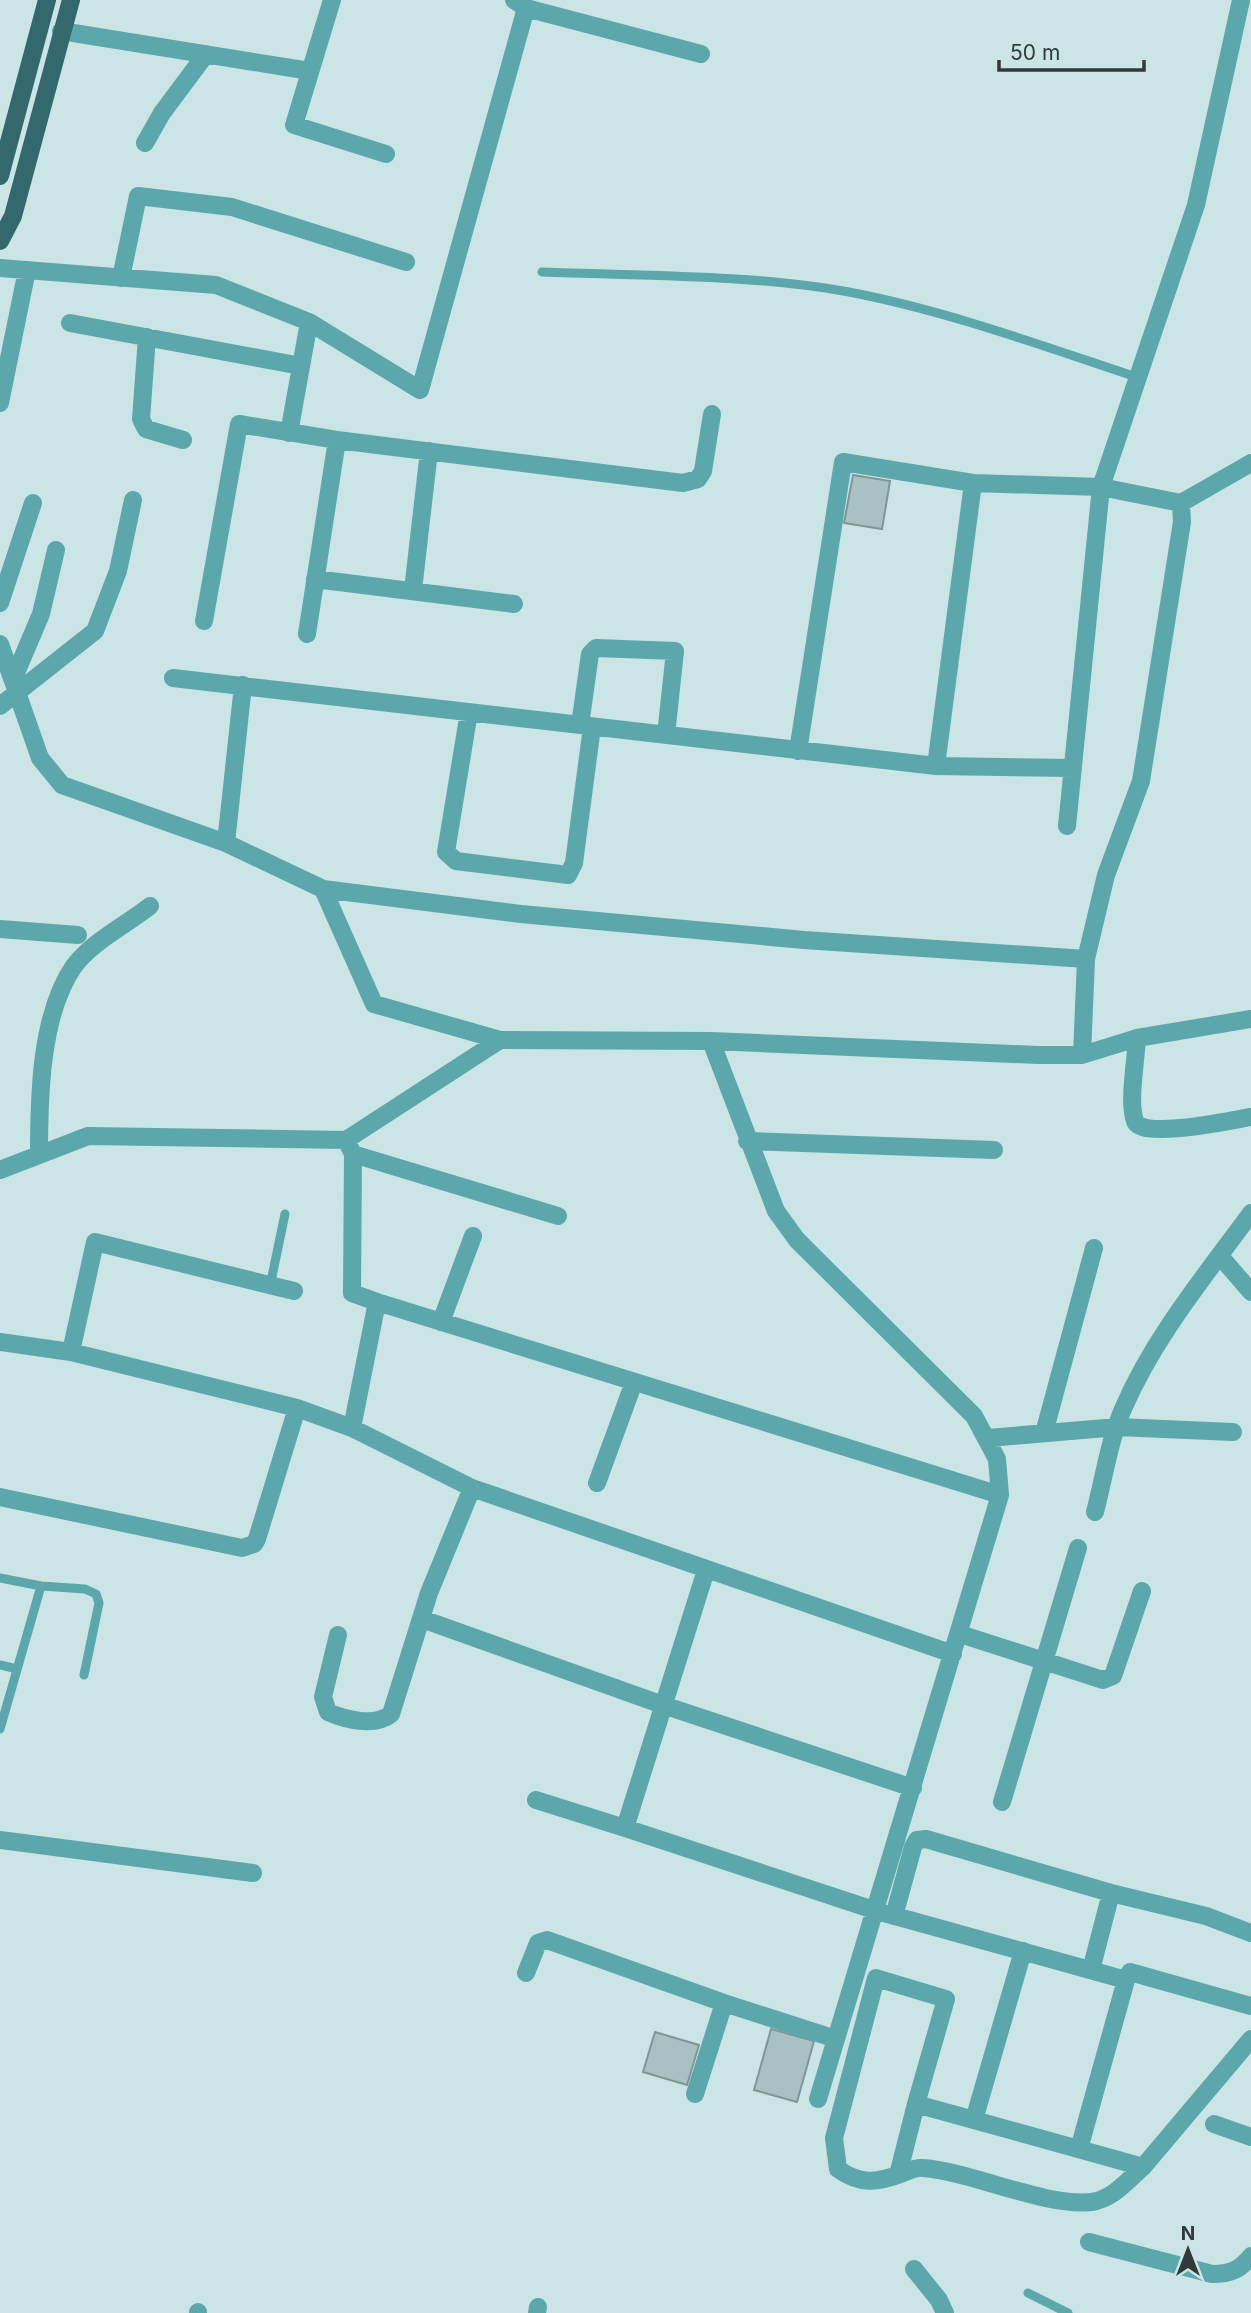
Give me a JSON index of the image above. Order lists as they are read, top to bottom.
{
  "scale_bar": "50 m",
  "north": "top"
}
